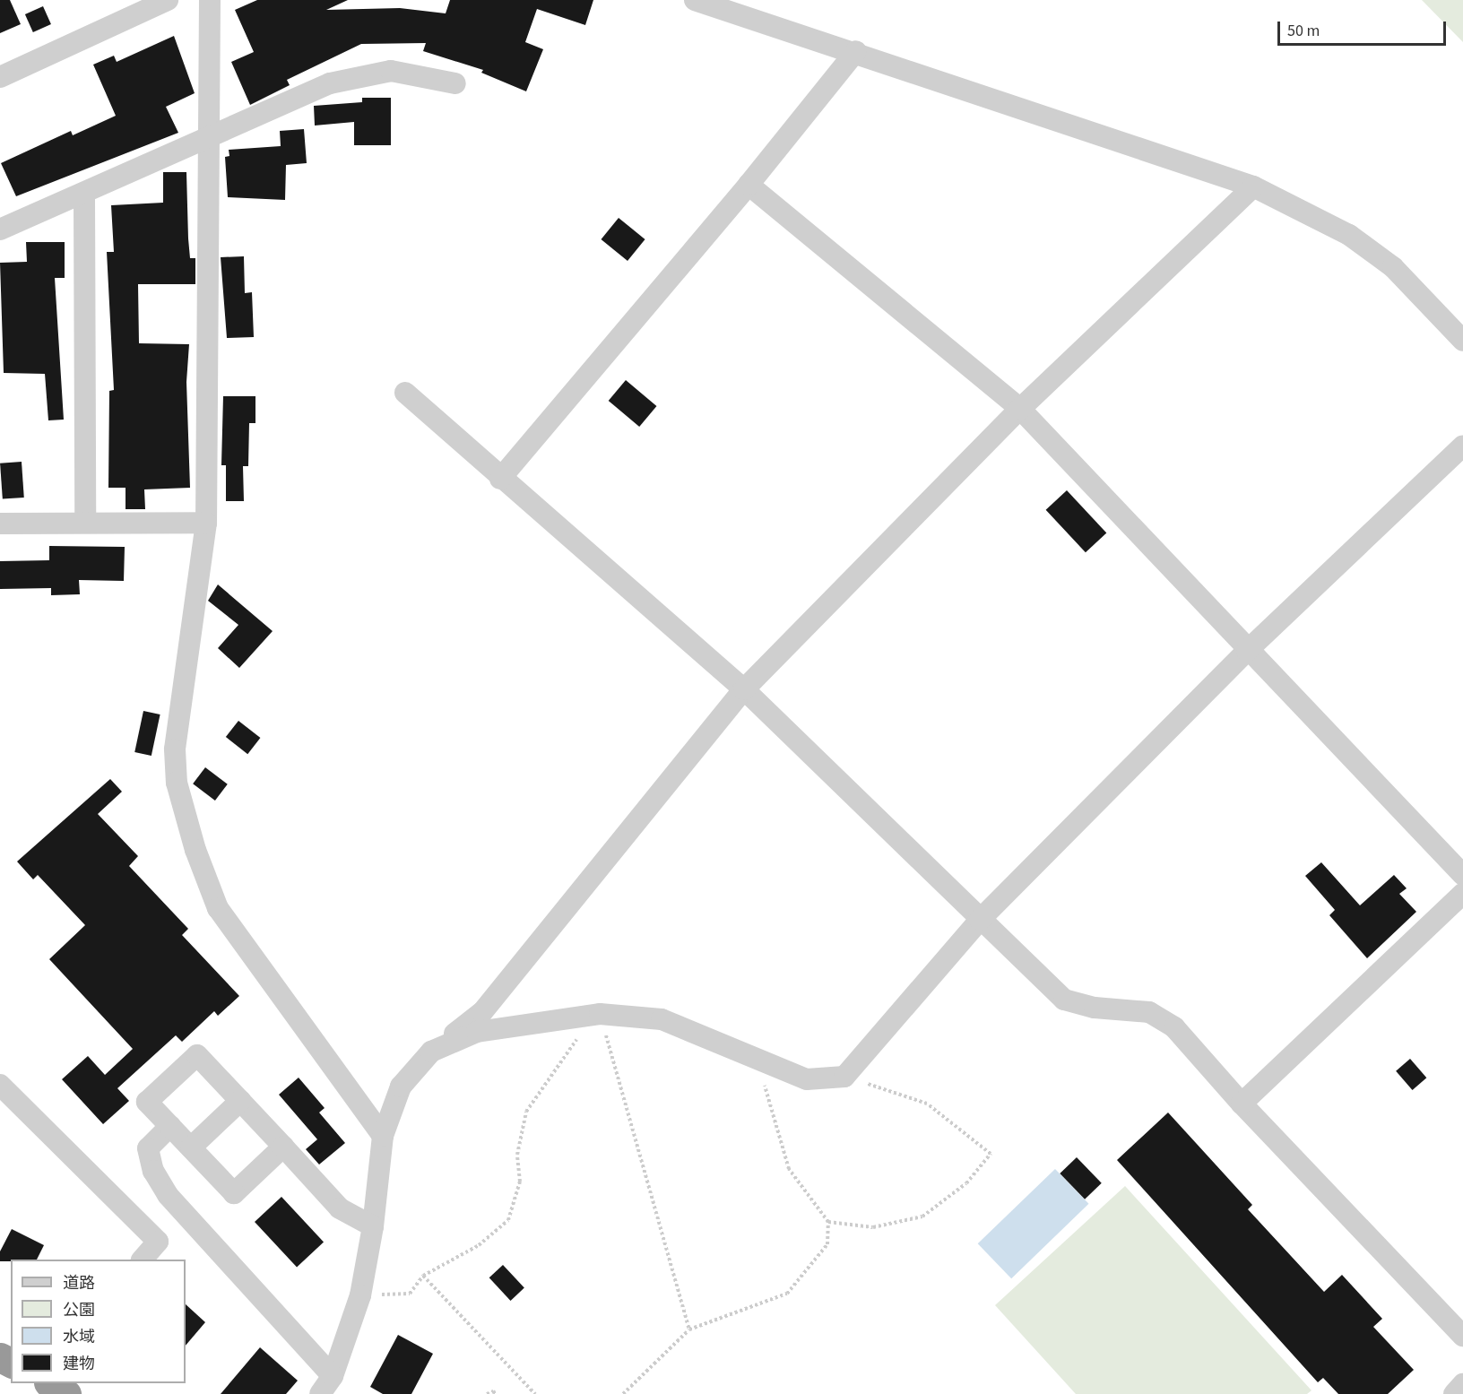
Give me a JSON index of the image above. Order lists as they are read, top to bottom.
{
  "legend": [
    "道路",
    "公園",
    "水域",
    "建物"
  ],
  "scale_bar": "50 m"
}
